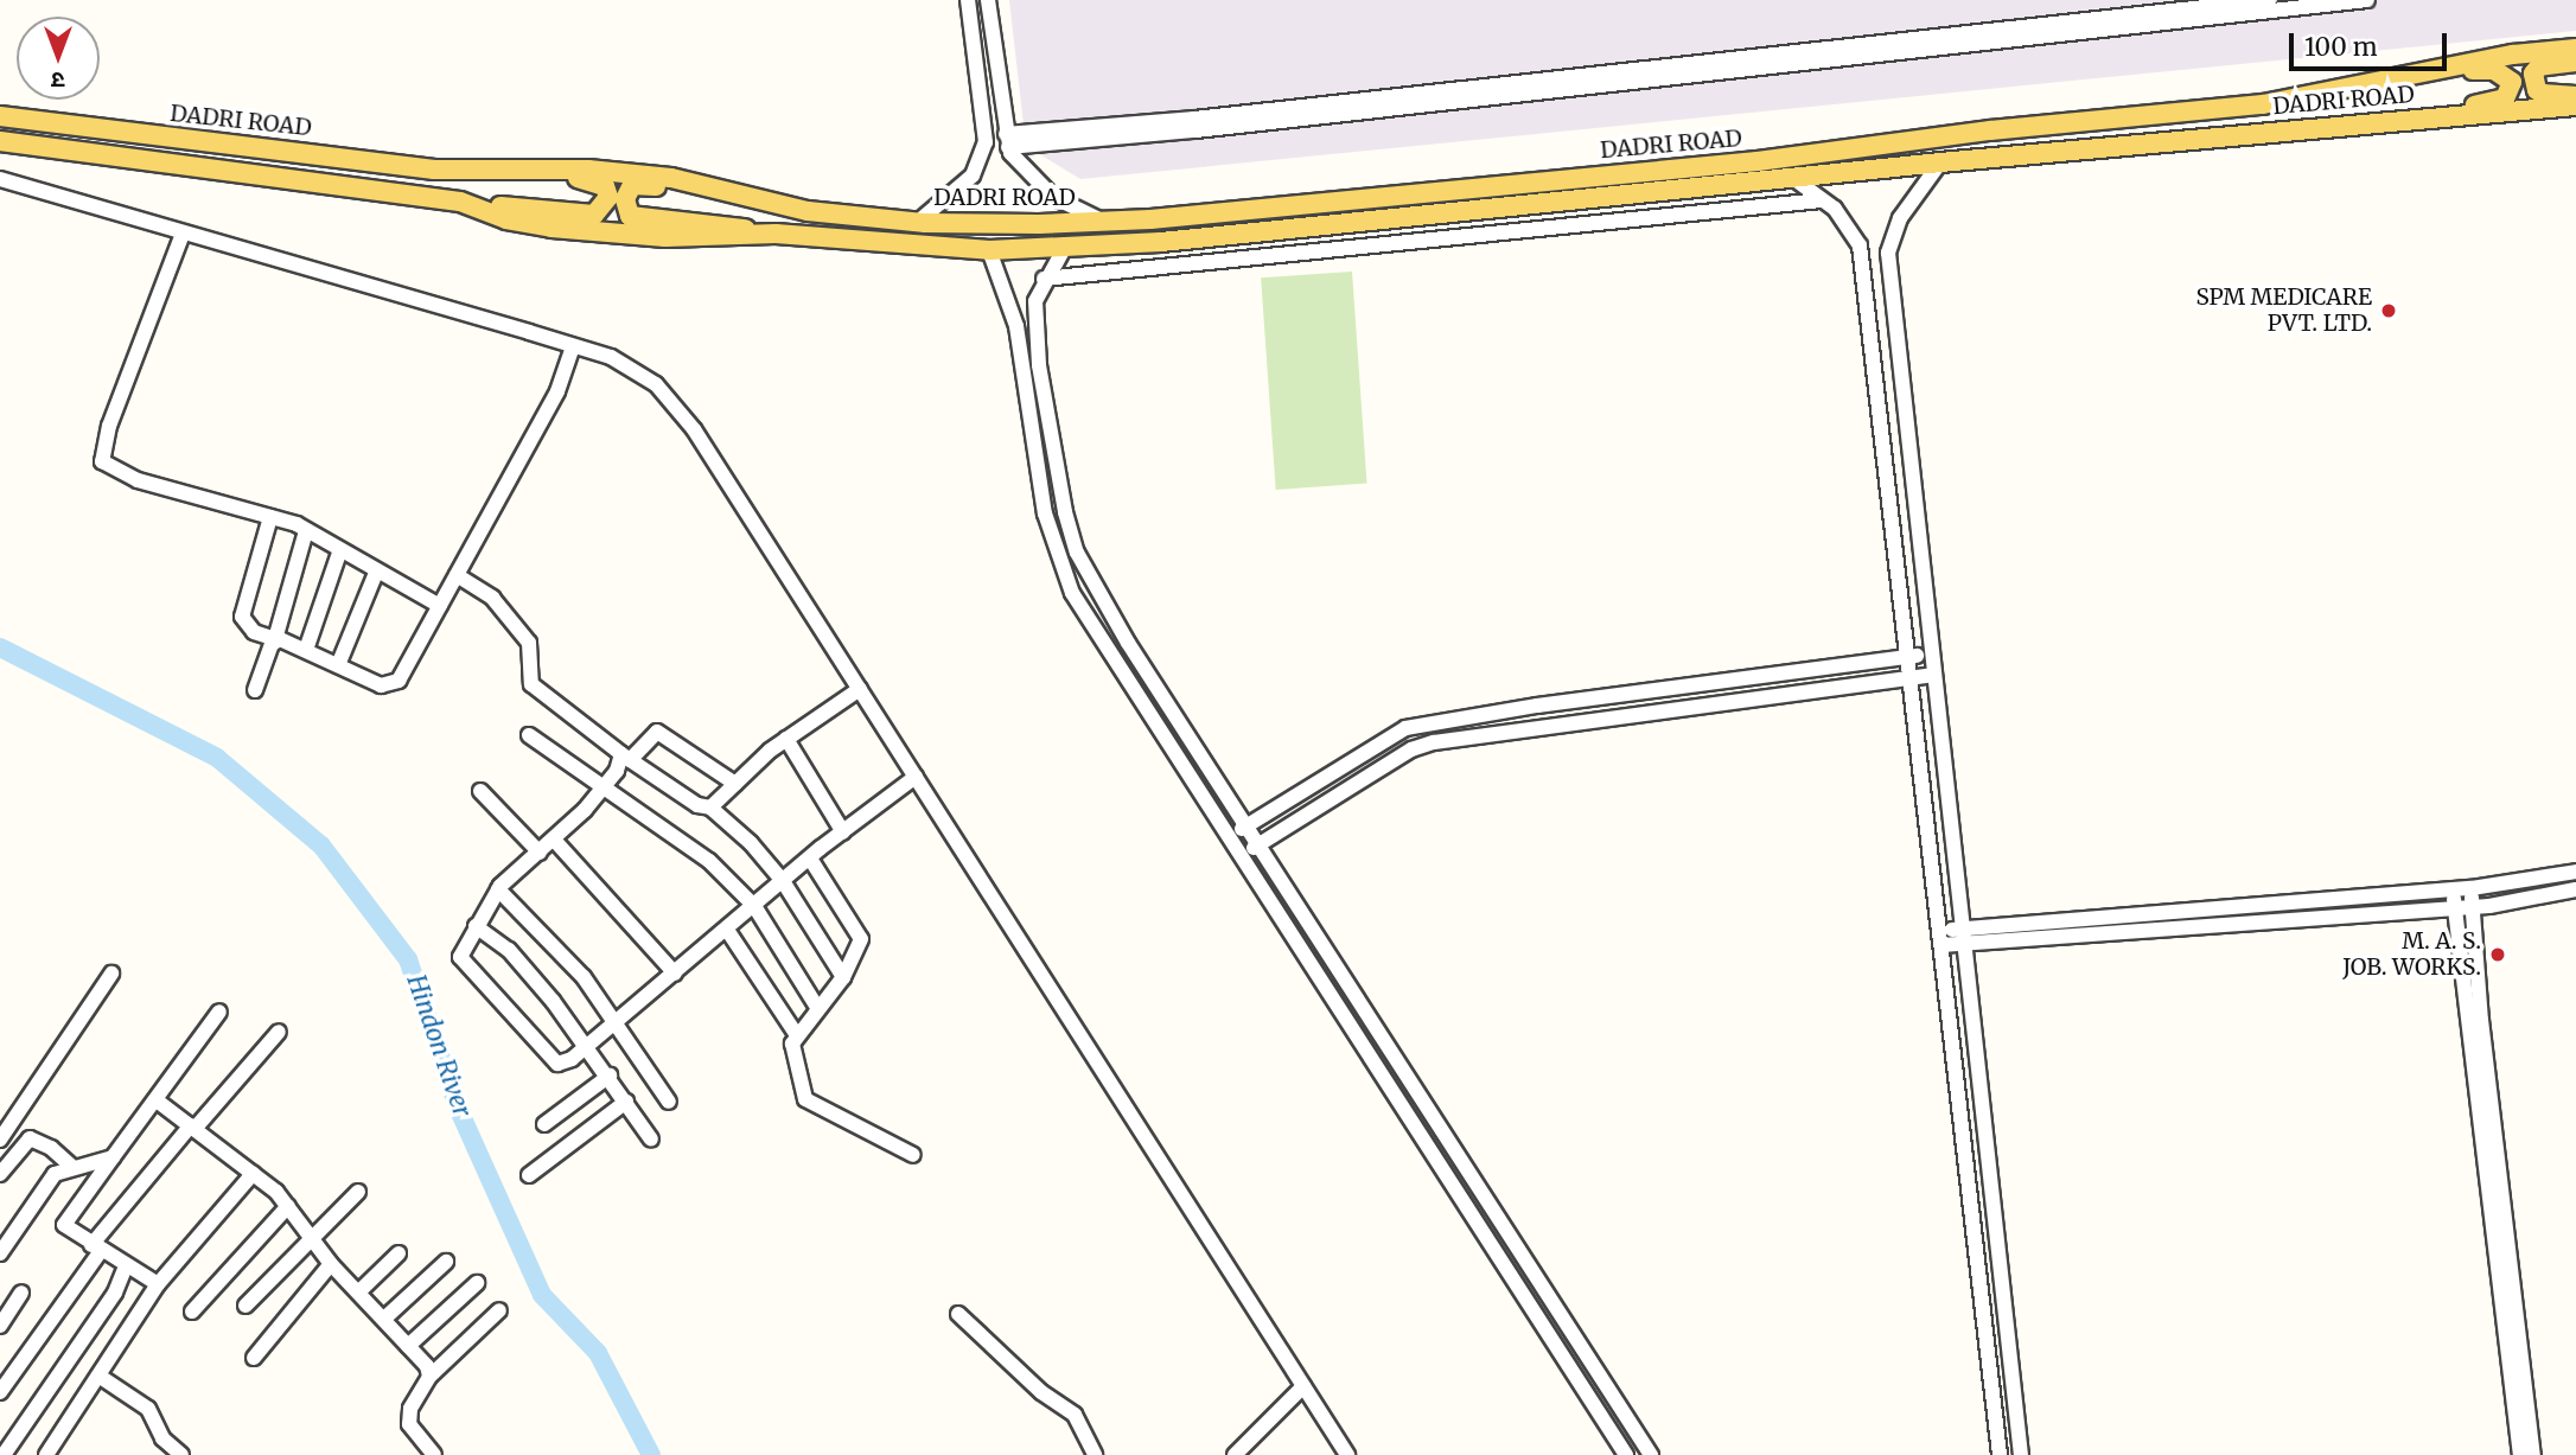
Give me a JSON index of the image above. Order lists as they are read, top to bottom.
{
  "streets": {
    "main road": ["DADRI ROAD"]
  },
  "water": ["Hindon River"],
  "places": ["SPM MEDICARE PVT. LTD.", "M. A. S. JOB. WORKS."],
  "scale_bar": "100 m",
  "north": "bottom"
}
